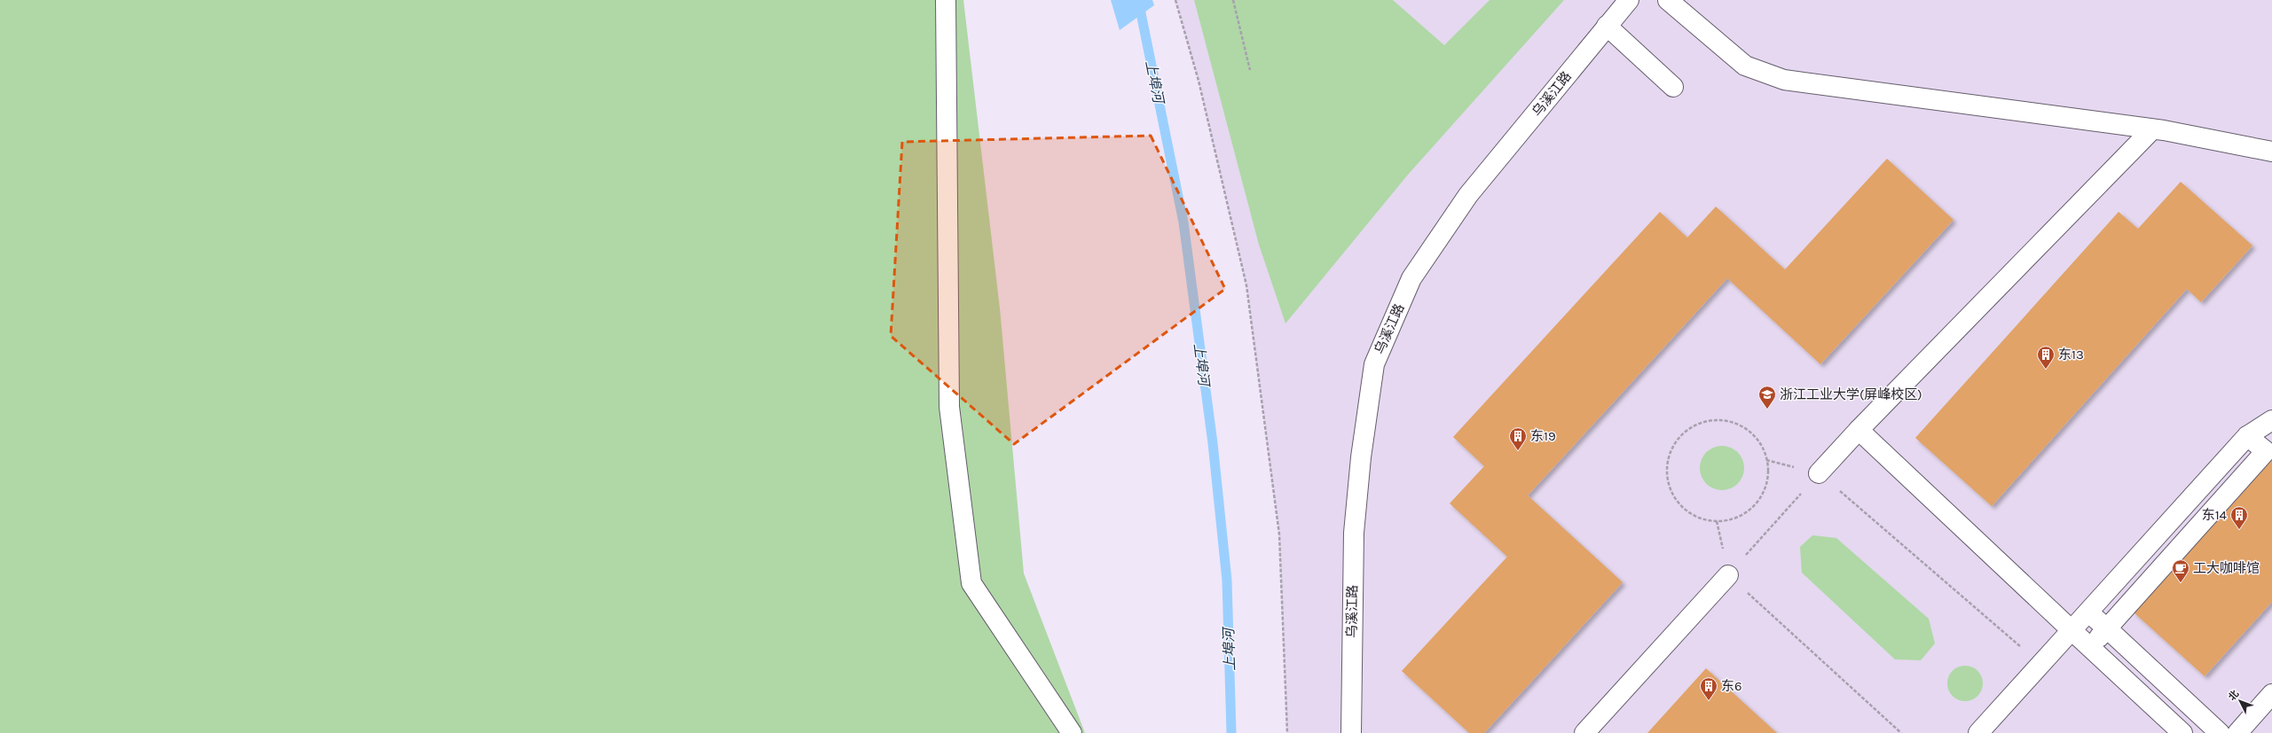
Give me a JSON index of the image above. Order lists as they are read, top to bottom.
{
  "streets": {
    "street": ["乌溪江路"]
  },
  "water": ["上埠河"],
  "places": {
    "building": [
      "东13",
      "东19",
      "东14",
      "东6"
    ],
    "school or university": ["浙江工业大学(屏峰校区)"],
    "cafe": ["工大咖啡馆"]
  },
  "north": "top left"
}
